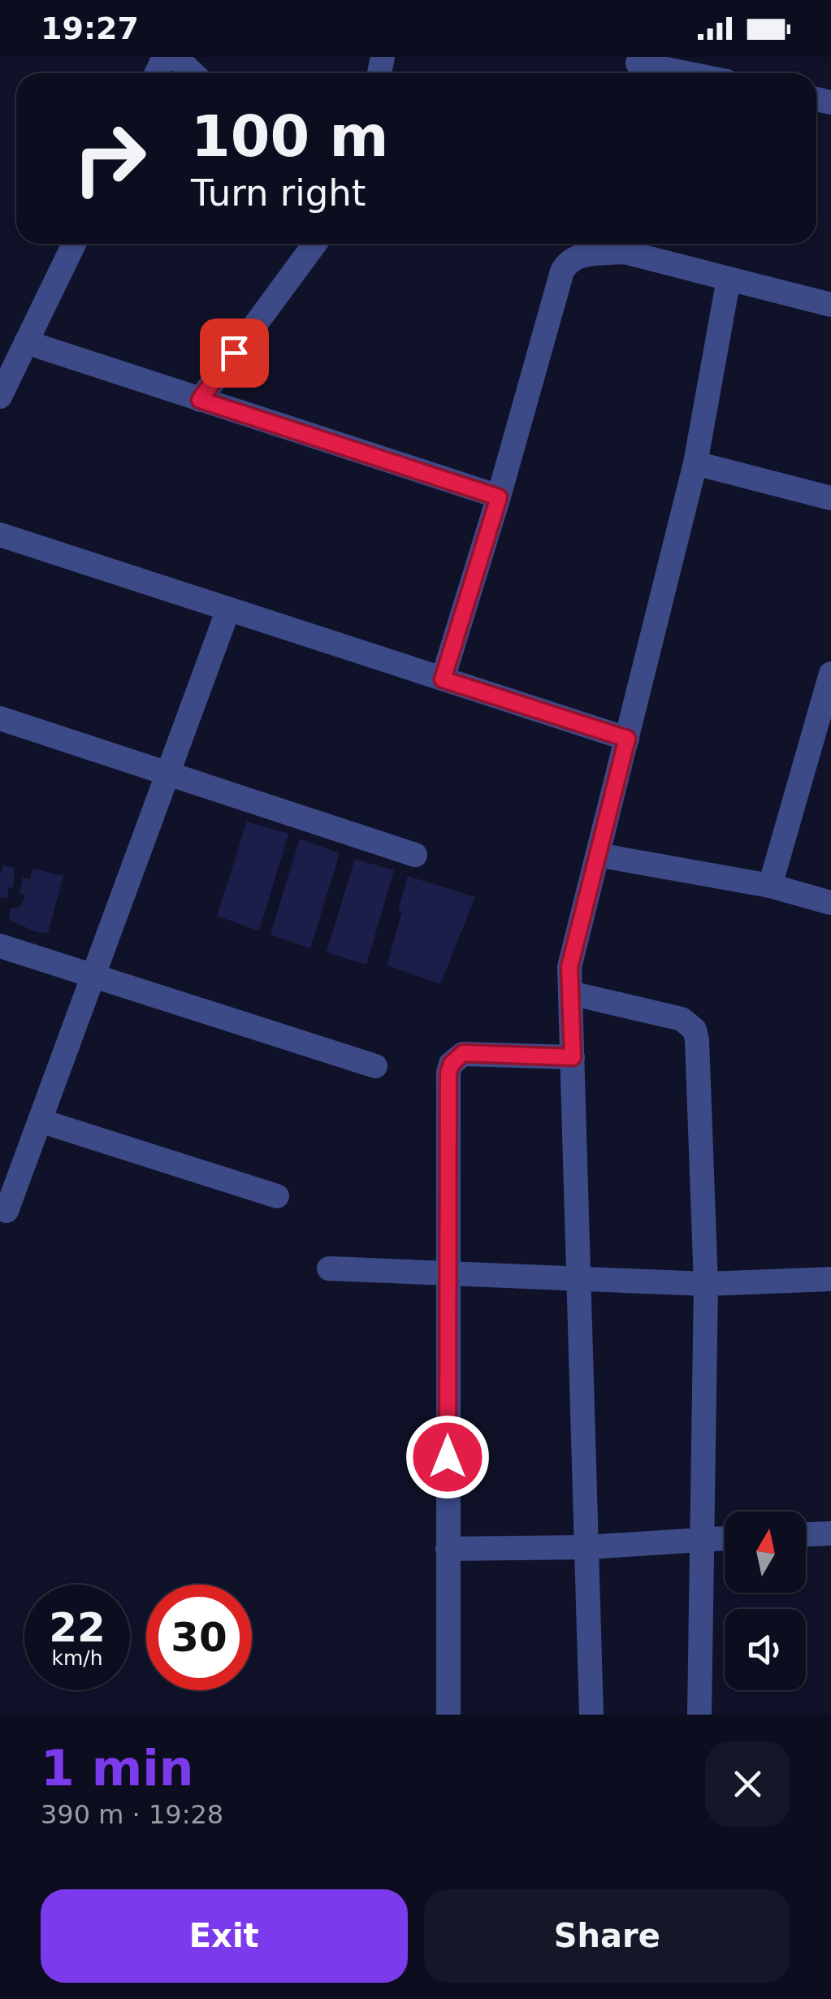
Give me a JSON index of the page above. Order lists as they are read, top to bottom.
{
  "north": "top",
  "page": {
    "status": "19:27",
    "turn": ["100 m", "Turn right"],
    "speed": "22 km/h",
    "limit": "30",
    "heading": ["1 min", "390 m · 19:28"],
    "buttons": ["Exit", "Share"]
  }
}
